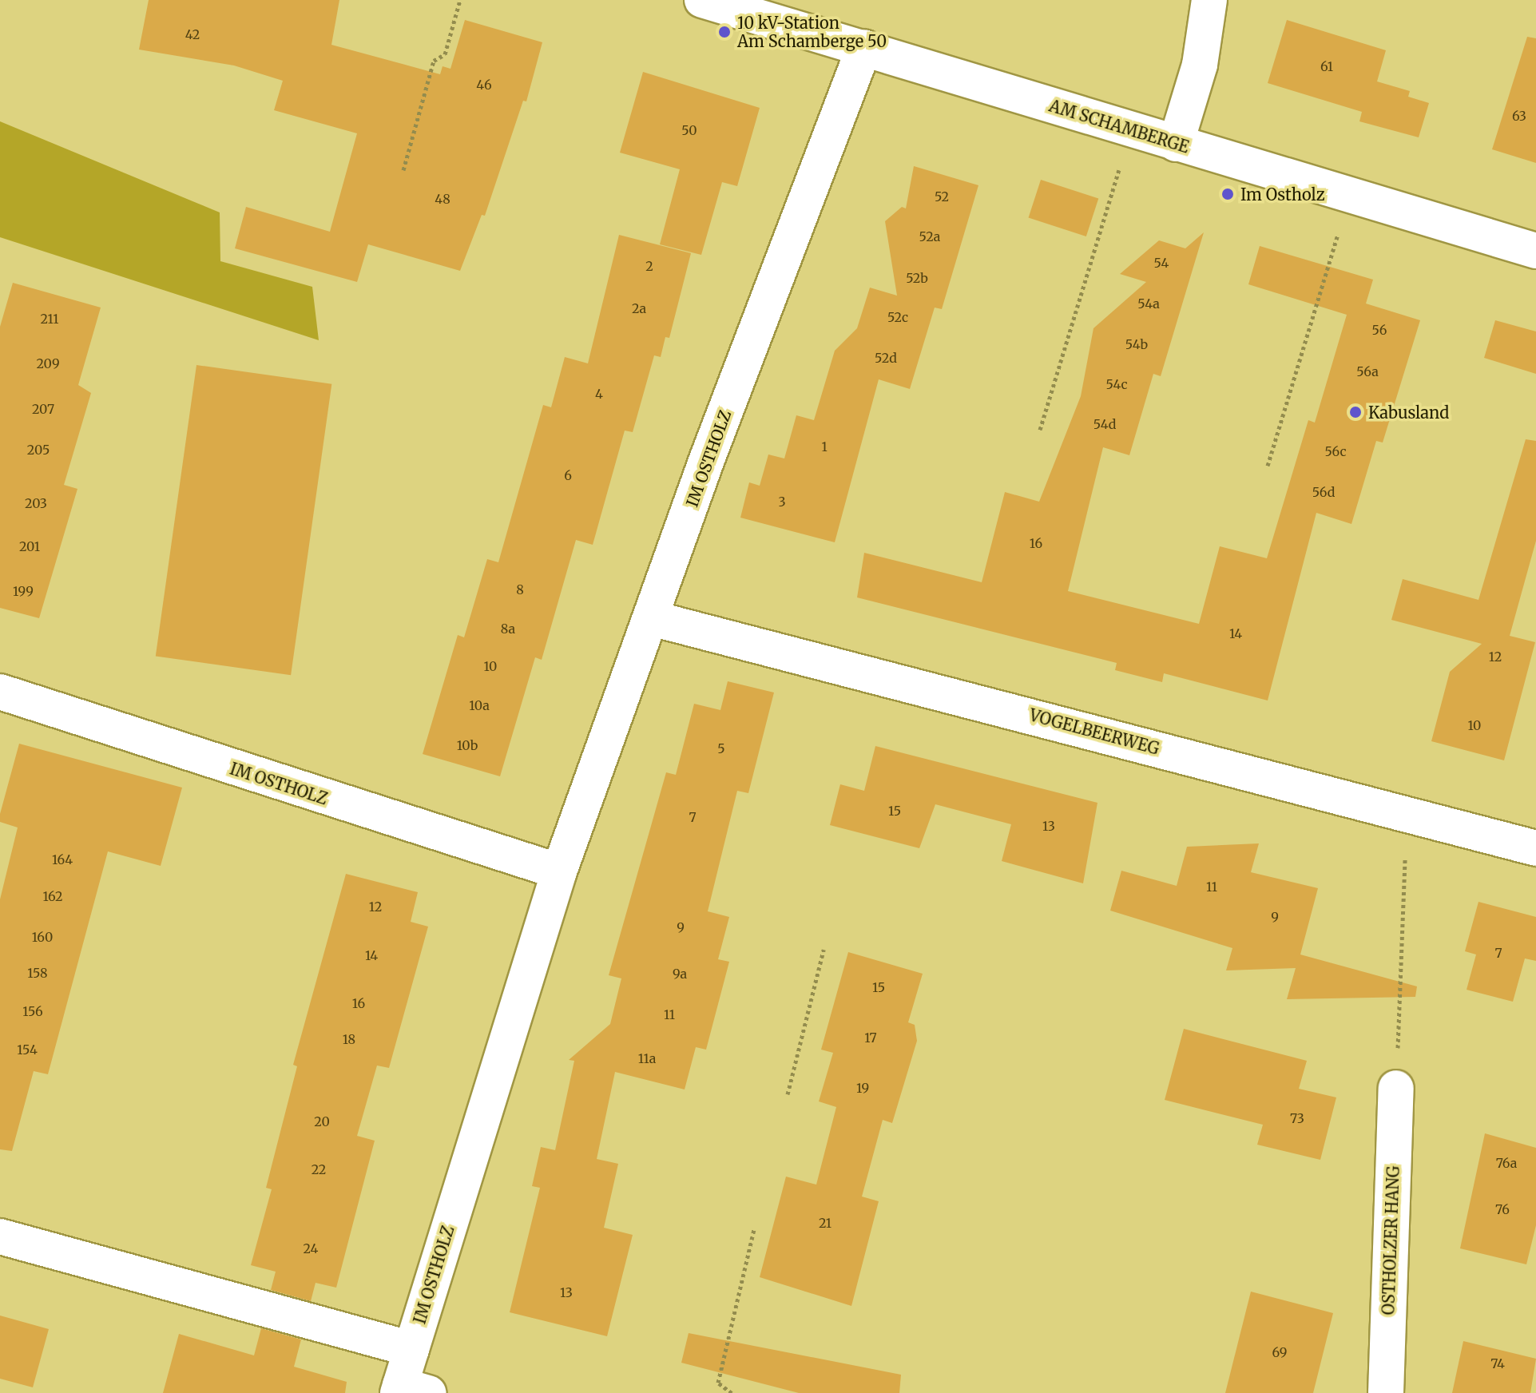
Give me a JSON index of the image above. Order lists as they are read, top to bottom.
{
  "streets": {
    "street": [
      "AM SCHAMBERGE",
      "IM OSTHOLZ",
      "VOGELBEERWEG",
      "OSTHOLZER HANG"
    ]
  },
  "crossings": [
    ["AM SCHAMBERGE", "IM OSTHOLZ"],
    ["IM OSTHOLZ", "VOGELBEERWEG"]
  ],
  "places": ["10 kV-Station Am Schamberge 50", "Im Ostholz", "Kabusland"],
  "house_numbers": [
    "42",
    "61",
    "46",
    "63",
    "50",
    "52",
    "48",
    "52a",
    "54",
    "2",
    "52b",
    "54a",
    "2a",
    "52c",
    "211",
    "56",
    "54b",
    "52d",
    "209",
    "56a",
    "54c",
    "4",
    "207",
    "54d",
    "1",
    "205",
    "56c",
    "6",
    "56d",
    "3",
    "203",
    "16",
    "201",
    "8",
    "199",
    "8a",
    "14",
    "12",
    "10",
    "10a",
    "10",
    "10b",
    "5",
    "15",
    "7",
    "13",
    "164",
    "11",
    "162",
    "12",
    "9",
    "9",
    "160",
    "7",
    "14",
    "158",
    "9a",
    "15",
    "16",
    "156",
    "11",
    "17",
    "18",
    "154",
    "11a",
    "19",
    "73",
    "20",
    "76a",
    "22",
    "76",
    "21",
    "24",
    "13",
    "69",
    "74"
  ]
}
